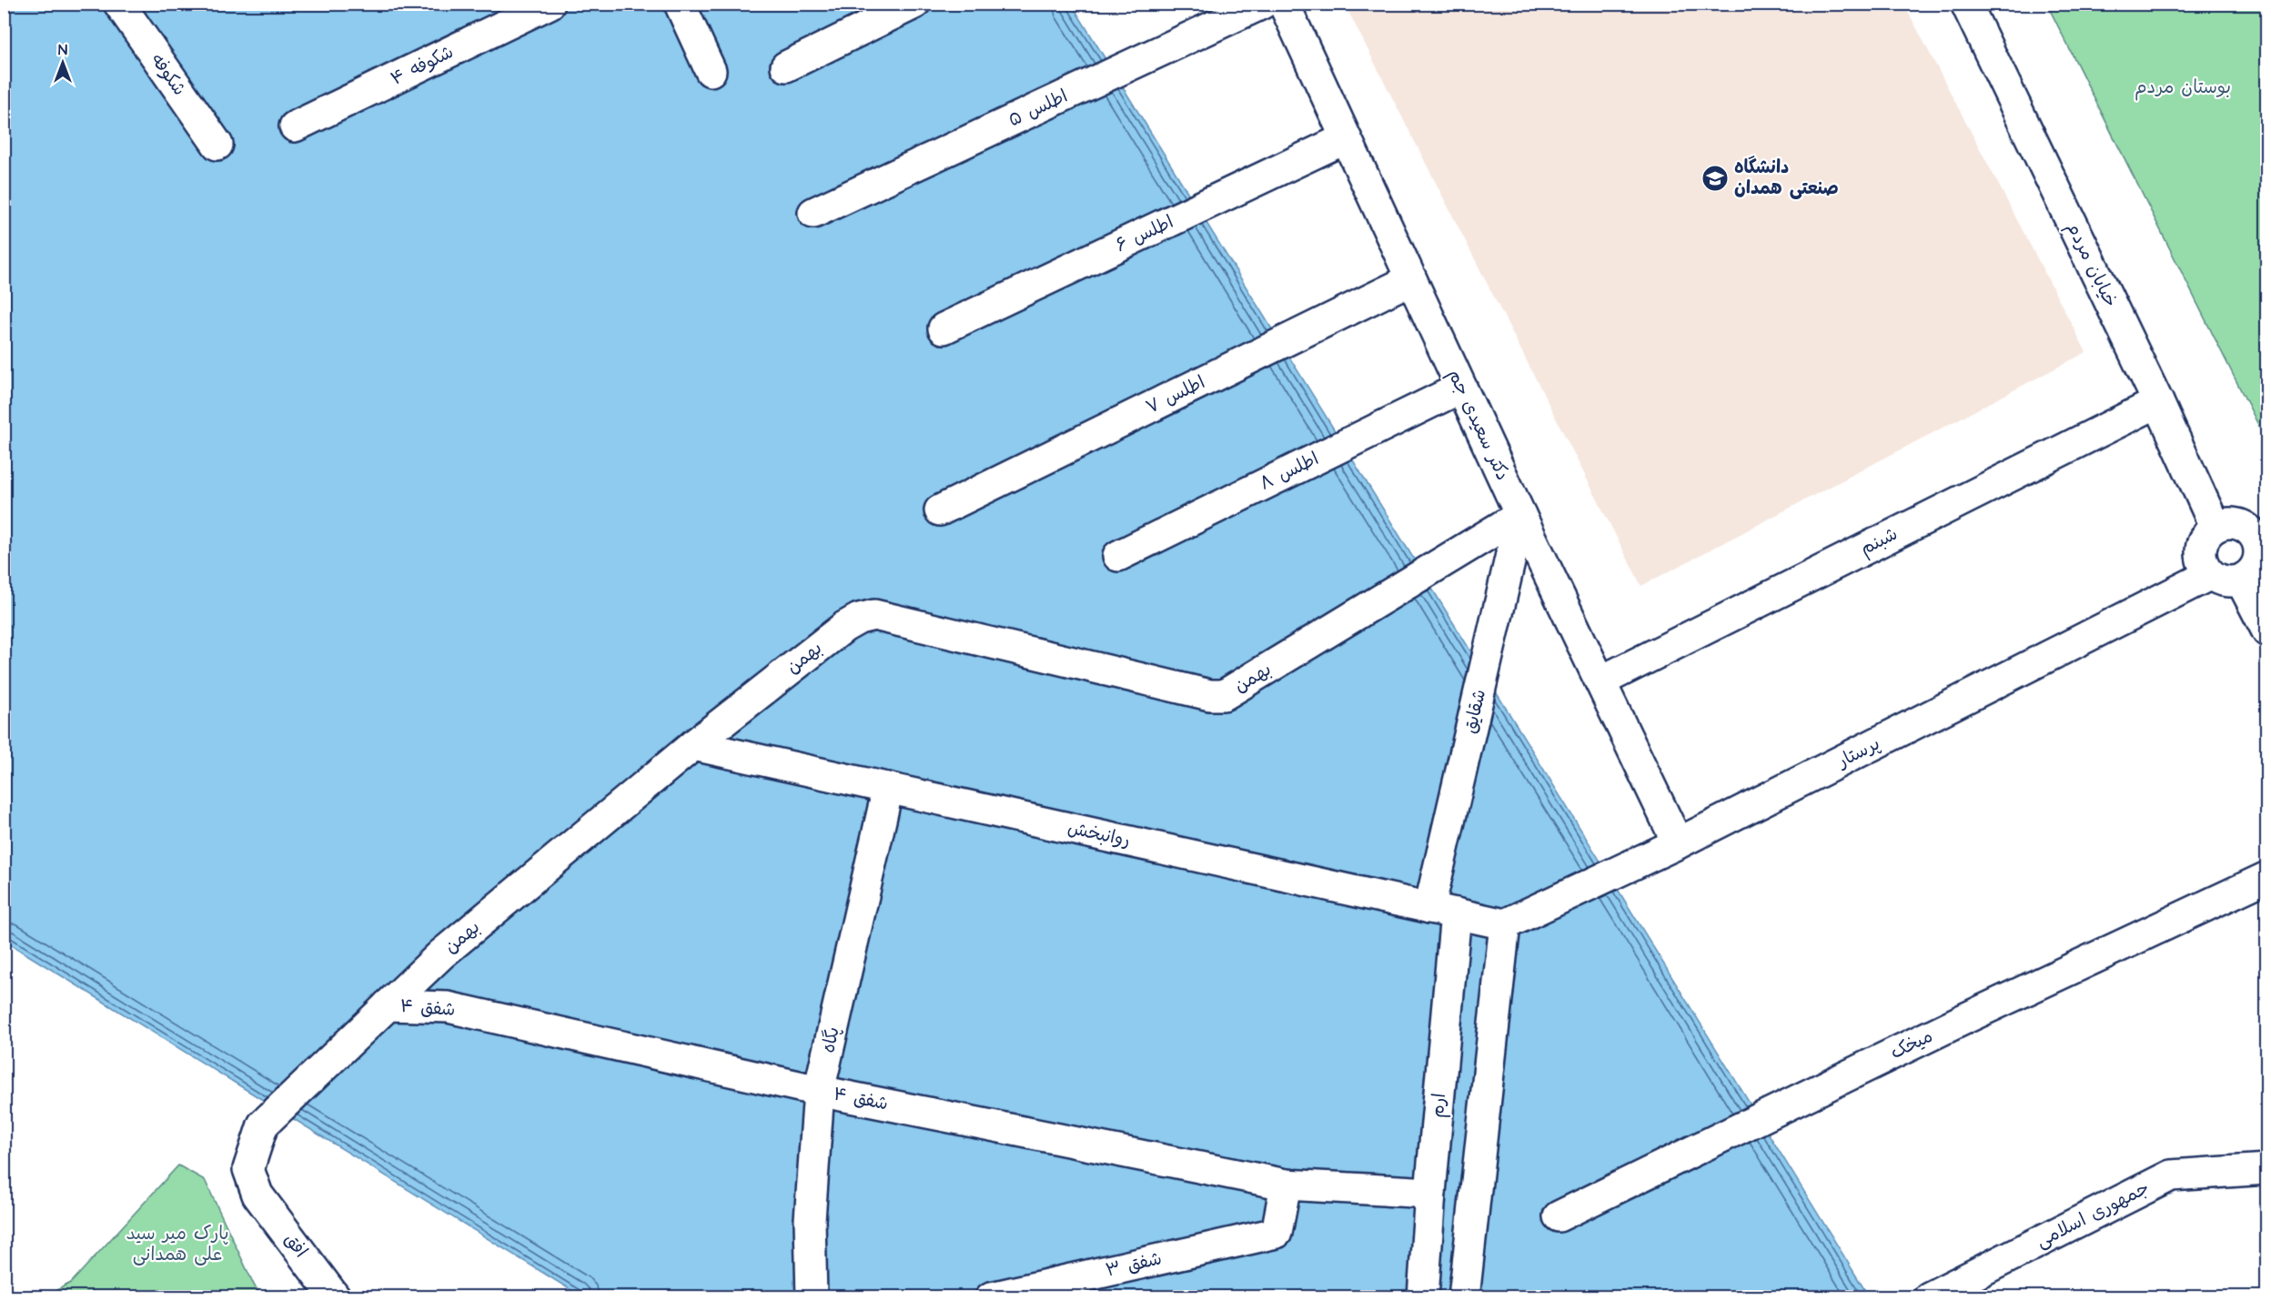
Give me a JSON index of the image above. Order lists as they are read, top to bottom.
{
  "streets": {
    "street": [
      "شکوفه ۴",
      "شکوفه",
      "اطلس ۵",
      "اطلس ۶",
      "خیابان مردم",
      "اطلس ۷",
      "دکتر سعیدی جم",
      "اطلس ۸",
      "شبنم",
      "بهمن",
      "شقایق",
      "پرستار",
      "روانبخش",
      "شفق ۴",
      "پگاه",
      "میخک",
      "ارم",
      "جمهوری اسلامی",
      "افق",
      "شفق ۳"
    ]
  },
  "crossings": [
    ["اطلس ۶", "دکتر سعیدی جم"],
    ["خیابان مردم", "شبنم"],
    ["خیابان مردم", "پرستار"],
    ["اطلس ۷", "دکتر سعیدی جم"],
    ["دکتر سعیدی جم", "اطلس ۸"],
    ["دکتر سعیدی جم", "شبنم"],
    ["دکتر سعیدی جم", "بهمن"],
    ["دکتر سعیدی جم", "شقایق"],
    ["دکتر سعیدی جم", "پرستار"],
    ["بهمن", "شقایق"],
    ["بهمن", "روانبخش"],
    ["بهمن", "شفق ۴"],
    ["بهمن", "افق"],
    ["شقایق", "روانبخش"],
    ["شقایق", "ارم"],
    ["پرستار", "روانبخش"],
    ["روانبخش", "پگاه"],
    ["روانبخش", "ارم"],
    ["شفق ۴", "پگاه"],
    ["شفق ۴", "ارم"],
    ["شفق ۴", "شفق ۳"]
  ],
  "parks": ["بوستان مردم", "پارک میر سید علی همدانی"],
  "places": {
    "school or university": ["دانشگاه صنعتی همدان"]
  },
  "north": "top"
}
